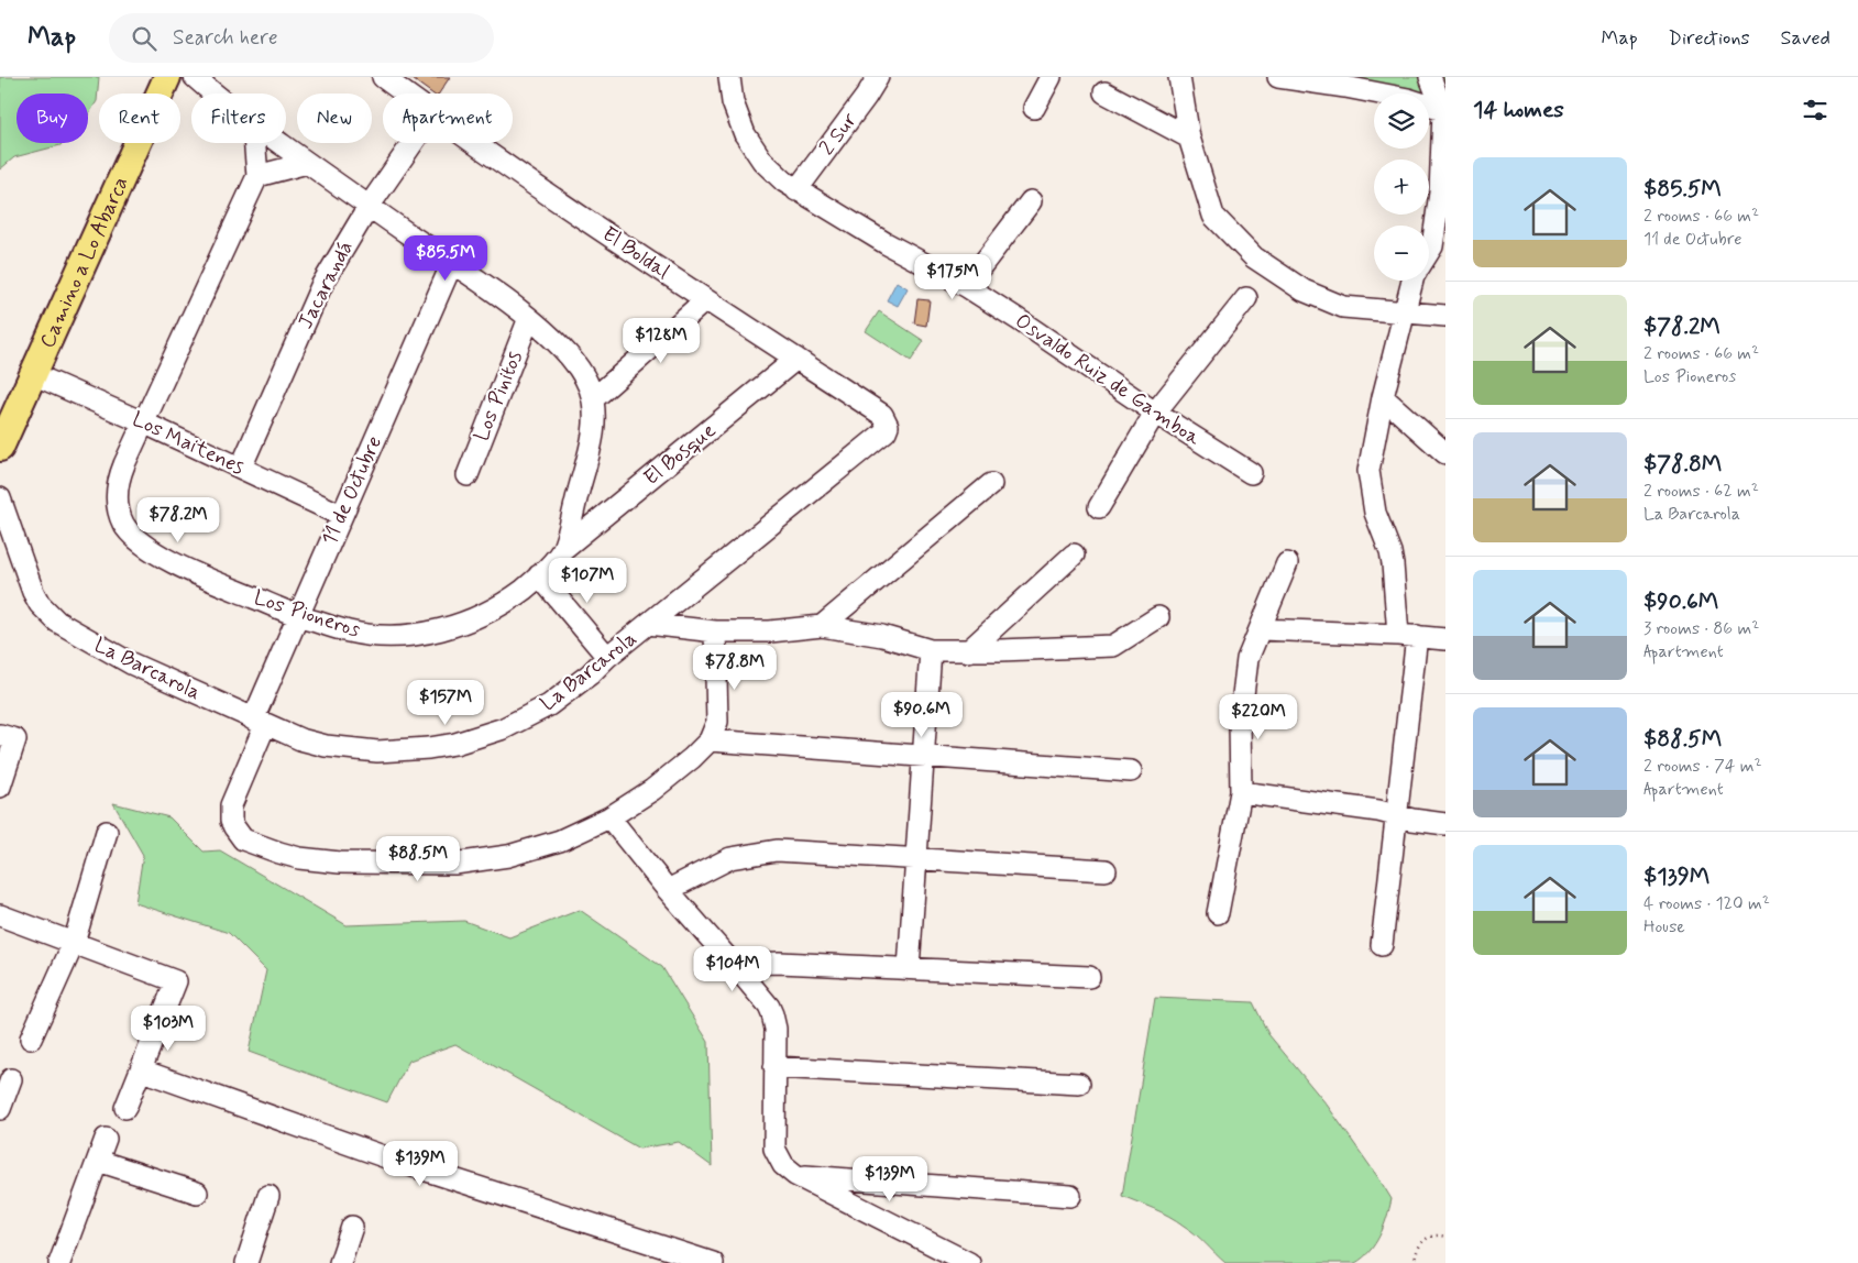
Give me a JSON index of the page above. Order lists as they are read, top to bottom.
{
  "streets": {
    "main road": ["Camino a Lo Abarca"],
    "street": [
      "2 Sur",
      "El Boldal",
      "Jacarandá",
      "Osvaldo Ruiz de Gamboa",
      "Los Pinitos",
      "Los Maitenes",
      "El Bosque",
      "11 de Octubre",
      "Los Pioneros",
      "La Barcarola"
    ]
  },
  "crossings": [
    ["2 Sur", "Osvaldo Ruiz de Gamboa"],
    ["El Boldal", "El Bosque"],
    ["El Boldal", "La Barcarola"],
    ["Camino a Lo Abarca", "Los Maitenes"],
    ["Jacarandá", "Los Maitenes"],
    ["Jacarandá", "Los Pioneros"],
    ["Los Pinitos", "Los Pioneros"],
    ["Los Maitenes", "11 de Octubre"],
    ["Los Maitenes", "Los Pioneros"],
    ["El Bosque", "Los Pioneros"],
    ["11 de Octubre", "Los Pioneros"],
    ["11 de Octubre", "La Barcarola"]
  ],
  "page": {
    "header": "Map",
    "search": "Search here",
    "nav": ["Map", "Directions", "Saved"],
    "heading": "14 homes",
    "map_buttons": ["+", "−"],
    "chip": [
      "Buy",
      "Rent",
      "Filters",
      "New",
      "Apartment"
    ],
    "list": [
      {
        "name": "$85.5M",
        "note": "2 rooms · 66 m² · 11 de Octubre"
      },
      {
        "name": "$78.2M",
        "note": "2 rooms · 66 m² · Los Pioneros"
      },
      {
        "name": "$78.8M",
        "note": "2 rooms · 62 m² · La Barcarola"
      },
      {
        "name": "$90.6M",
        "note": "3 rooms · 86 m² · Apartment"
      },
      {
        "name": "$88.5M",
        "note": "2 rooms · 74 m² · Apartment"
      },
      {
        "name": "$139M",
        "note": "4 rooms · 120 m² · House"
      }
    ],
    "price": [
      "$85.5M",
      "$175M",
      "$128M",
      "$78.2M",
      "$107M",
      "$78.8M",
      "$157M",
      "$90.6M",
      "$220M",
      "$88.5M",
      "$104M",
      "$103M",
      "$139M",
      "$139M"
    ]
  }
}
